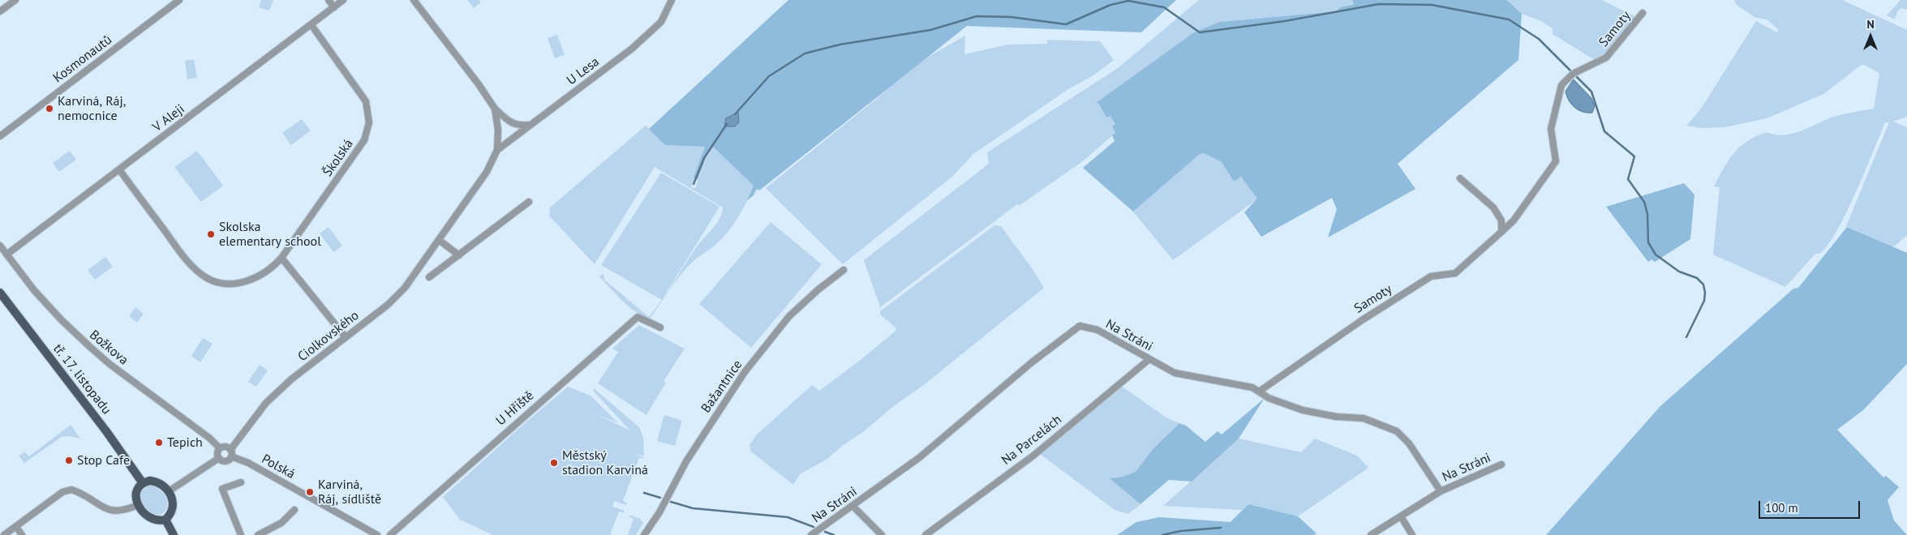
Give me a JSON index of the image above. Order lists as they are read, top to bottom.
{
  "streets": {
    "main road": ["tř. 17. listopadu"],
    "street": [
      "Samoty",
      "Kosmonautů",
      "U Lesa",
      "V Aleji",
      "Školská",
      "Na Stráni",
      "Ciolkovského",
      "Božkova",
      "Bažantnice",
      "U Hřiště",
      "Na Parcelách",
      "Polská"
    ]
  },
  "crossings": [
    ["Samoty", "Na Stráni"],
    ["U Lesa", "Ciolkovského"],
    ["V Aleji", "Školská"],
    ["V Aleji", "Božkova"],
    ["Na Stráni", "Na Parcelách"],
    ["Ciolkovského", "Božkova"],
    ["Ciolkovského", "Polská"],
    ["Božkova", "Polská"]
  ],
  "places": [
    "Karviná, Ráj, nemocnice",
    "Skolska elementary school",
    "Tepich",
    "Stop Cafe",
    "Městský stadion Karviná",
    "Karviná, Ráj, sídliště"
  ],
  "scale_bar": "100 m",
  "north": "top"
}
